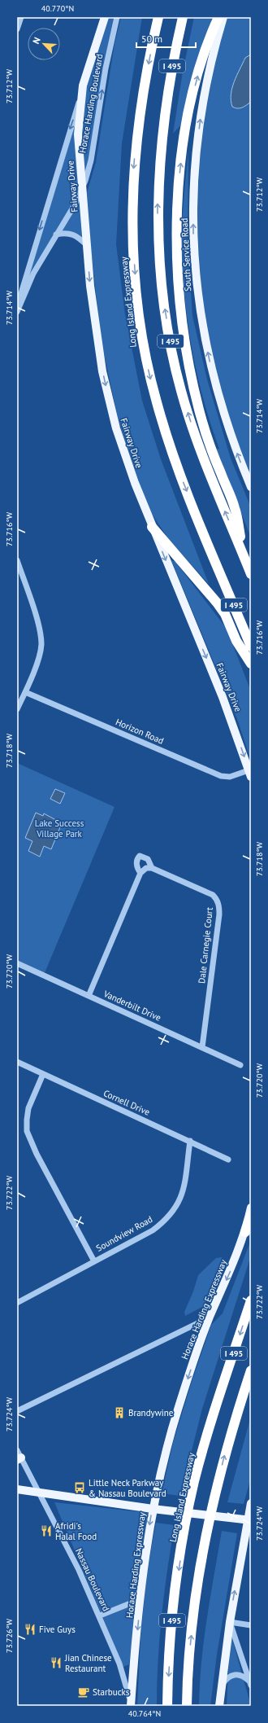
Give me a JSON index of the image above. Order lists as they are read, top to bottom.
{
  "streets": {
    "highway": ["I 495", "Long Island Expressway"],
    "main road": [
      "Horace Harding Boulevard",
      "Fairway Drive",
      "South Service Road",
      "Horace Harding Expressway"
    ],
    "street": [
      "Horizon Road",
      "Dale Carnegie Court",
      "Vanderbilt Drive",
      "Cornell Drive",
      "Soundview Road",
      "Nassau Boulevard"
    ]
  },
  "crossings": [
    ["Horace Harding Boulevard", "Fairway Drive"],
    ["Fairway Drive", "Horizon Road"],
    ["Dale Carnegie Court", "Vanderbilt Drive"],
    ["Cornell Drive", "Soundview Road"],
    ["Horace Harding Expressway", "Nassau Boulevard"]
  ],
  "one_way": ["Fairway Drive", "South Service Road", "Horace Harding Expressway"],
  "parks": ["Lake Success Village Park"],
  "places": {
    "building": ["Brandywine"],
    "bus stop": ["Little Neck Parkway & Nassau Boulevard"],
    "restaurant": ["Afridi's Halal Food", "Five Guys", "Jian Chinese Restaurant"],
    "cafe": ["Starbucks"]
  },
  "scale_bar": "50 m",
  "north": "top left",
  "coordinates": [
    "40.770°N",
    "73.712°W",
    "73.714°W",
    "73.716°W",
    "73.718°W",
    "73.720°W",
    "73.722°W",
    "73.724°W",
    "73.726°W",
    "40.764°N"
  ]
}
